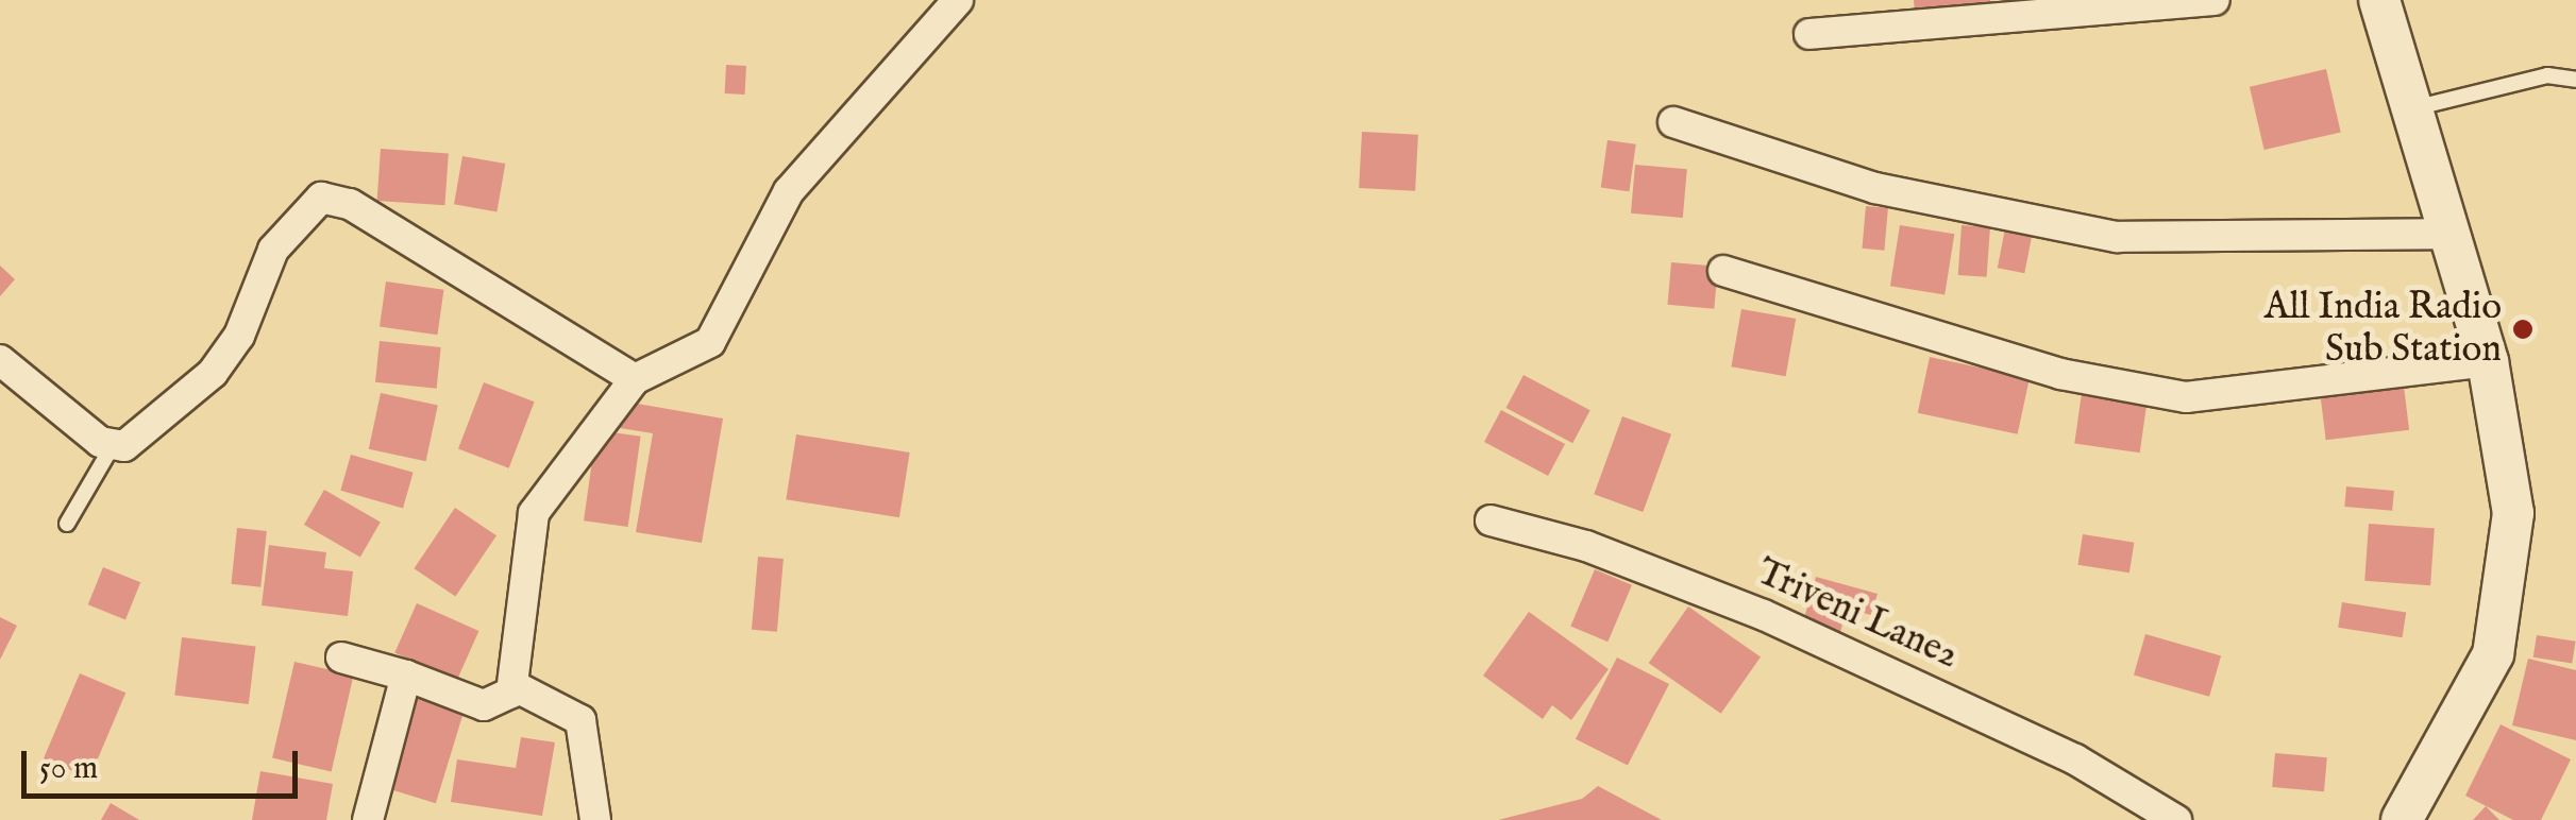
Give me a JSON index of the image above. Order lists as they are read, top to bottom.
{
  "streets": {
    "street": ["Triveni Lane2"]
  },
  "places": ["All India Radio Sub Station"],
  "scale_bar": "50 m"
}
